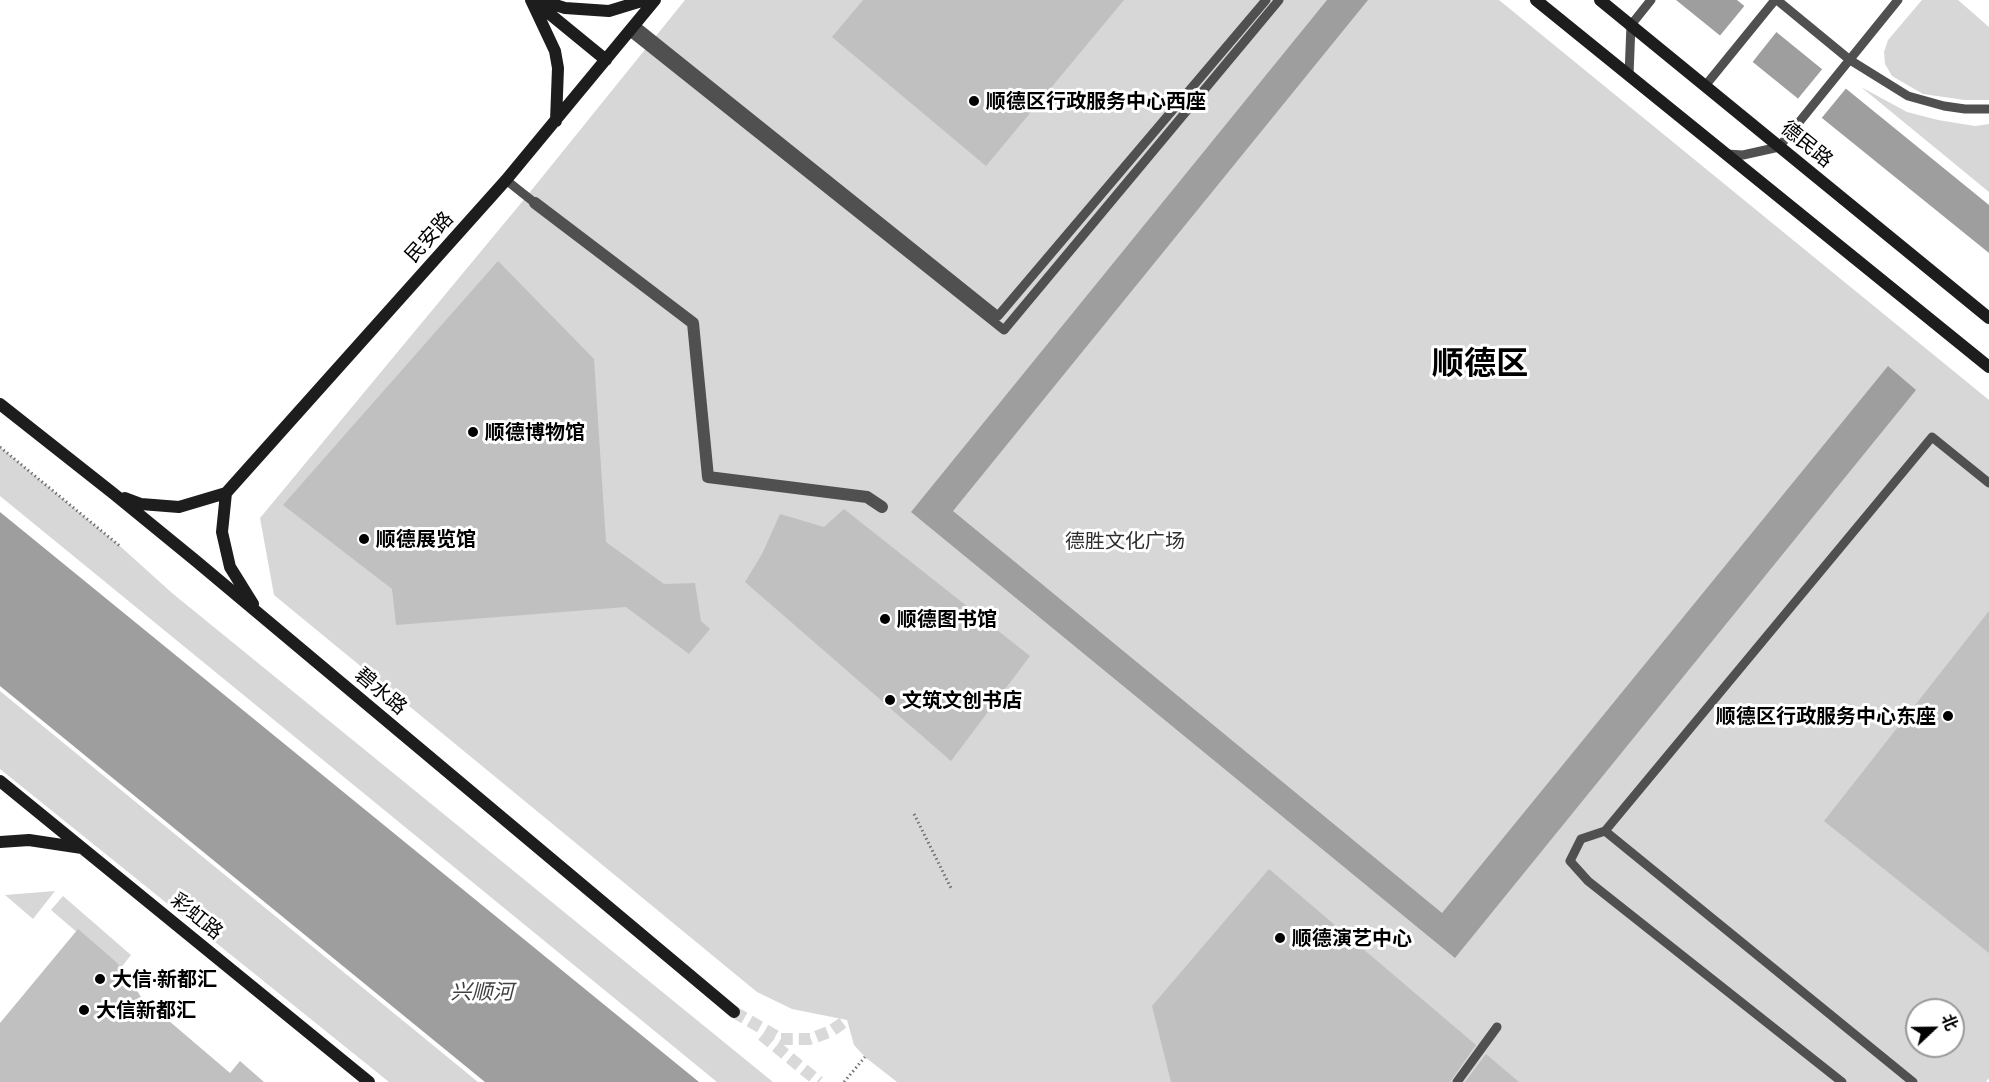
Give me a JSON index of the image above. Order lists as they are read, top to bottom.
{
  "streets": {
    "main road": [
      "德民路",
      "民安路",
      "碧水路",
      "彩虹路"
    ]
  },
  "districts": ["顺德区"],
  "water": ["兴顺河"],
  "parks": ["德胜文化广场"],
  "places": [
    "顺德区行政服务中心西座",
    "顺德博物馆",
    "顺德展览馆",
    "顺德图书馆",
    "文筑文创书店",
    "顺德区行政服务中心东座",
    "顺德演艺中心",
    "大信·新都汇",
    "大信新都汇"
  ],
  "north": "right"
}
